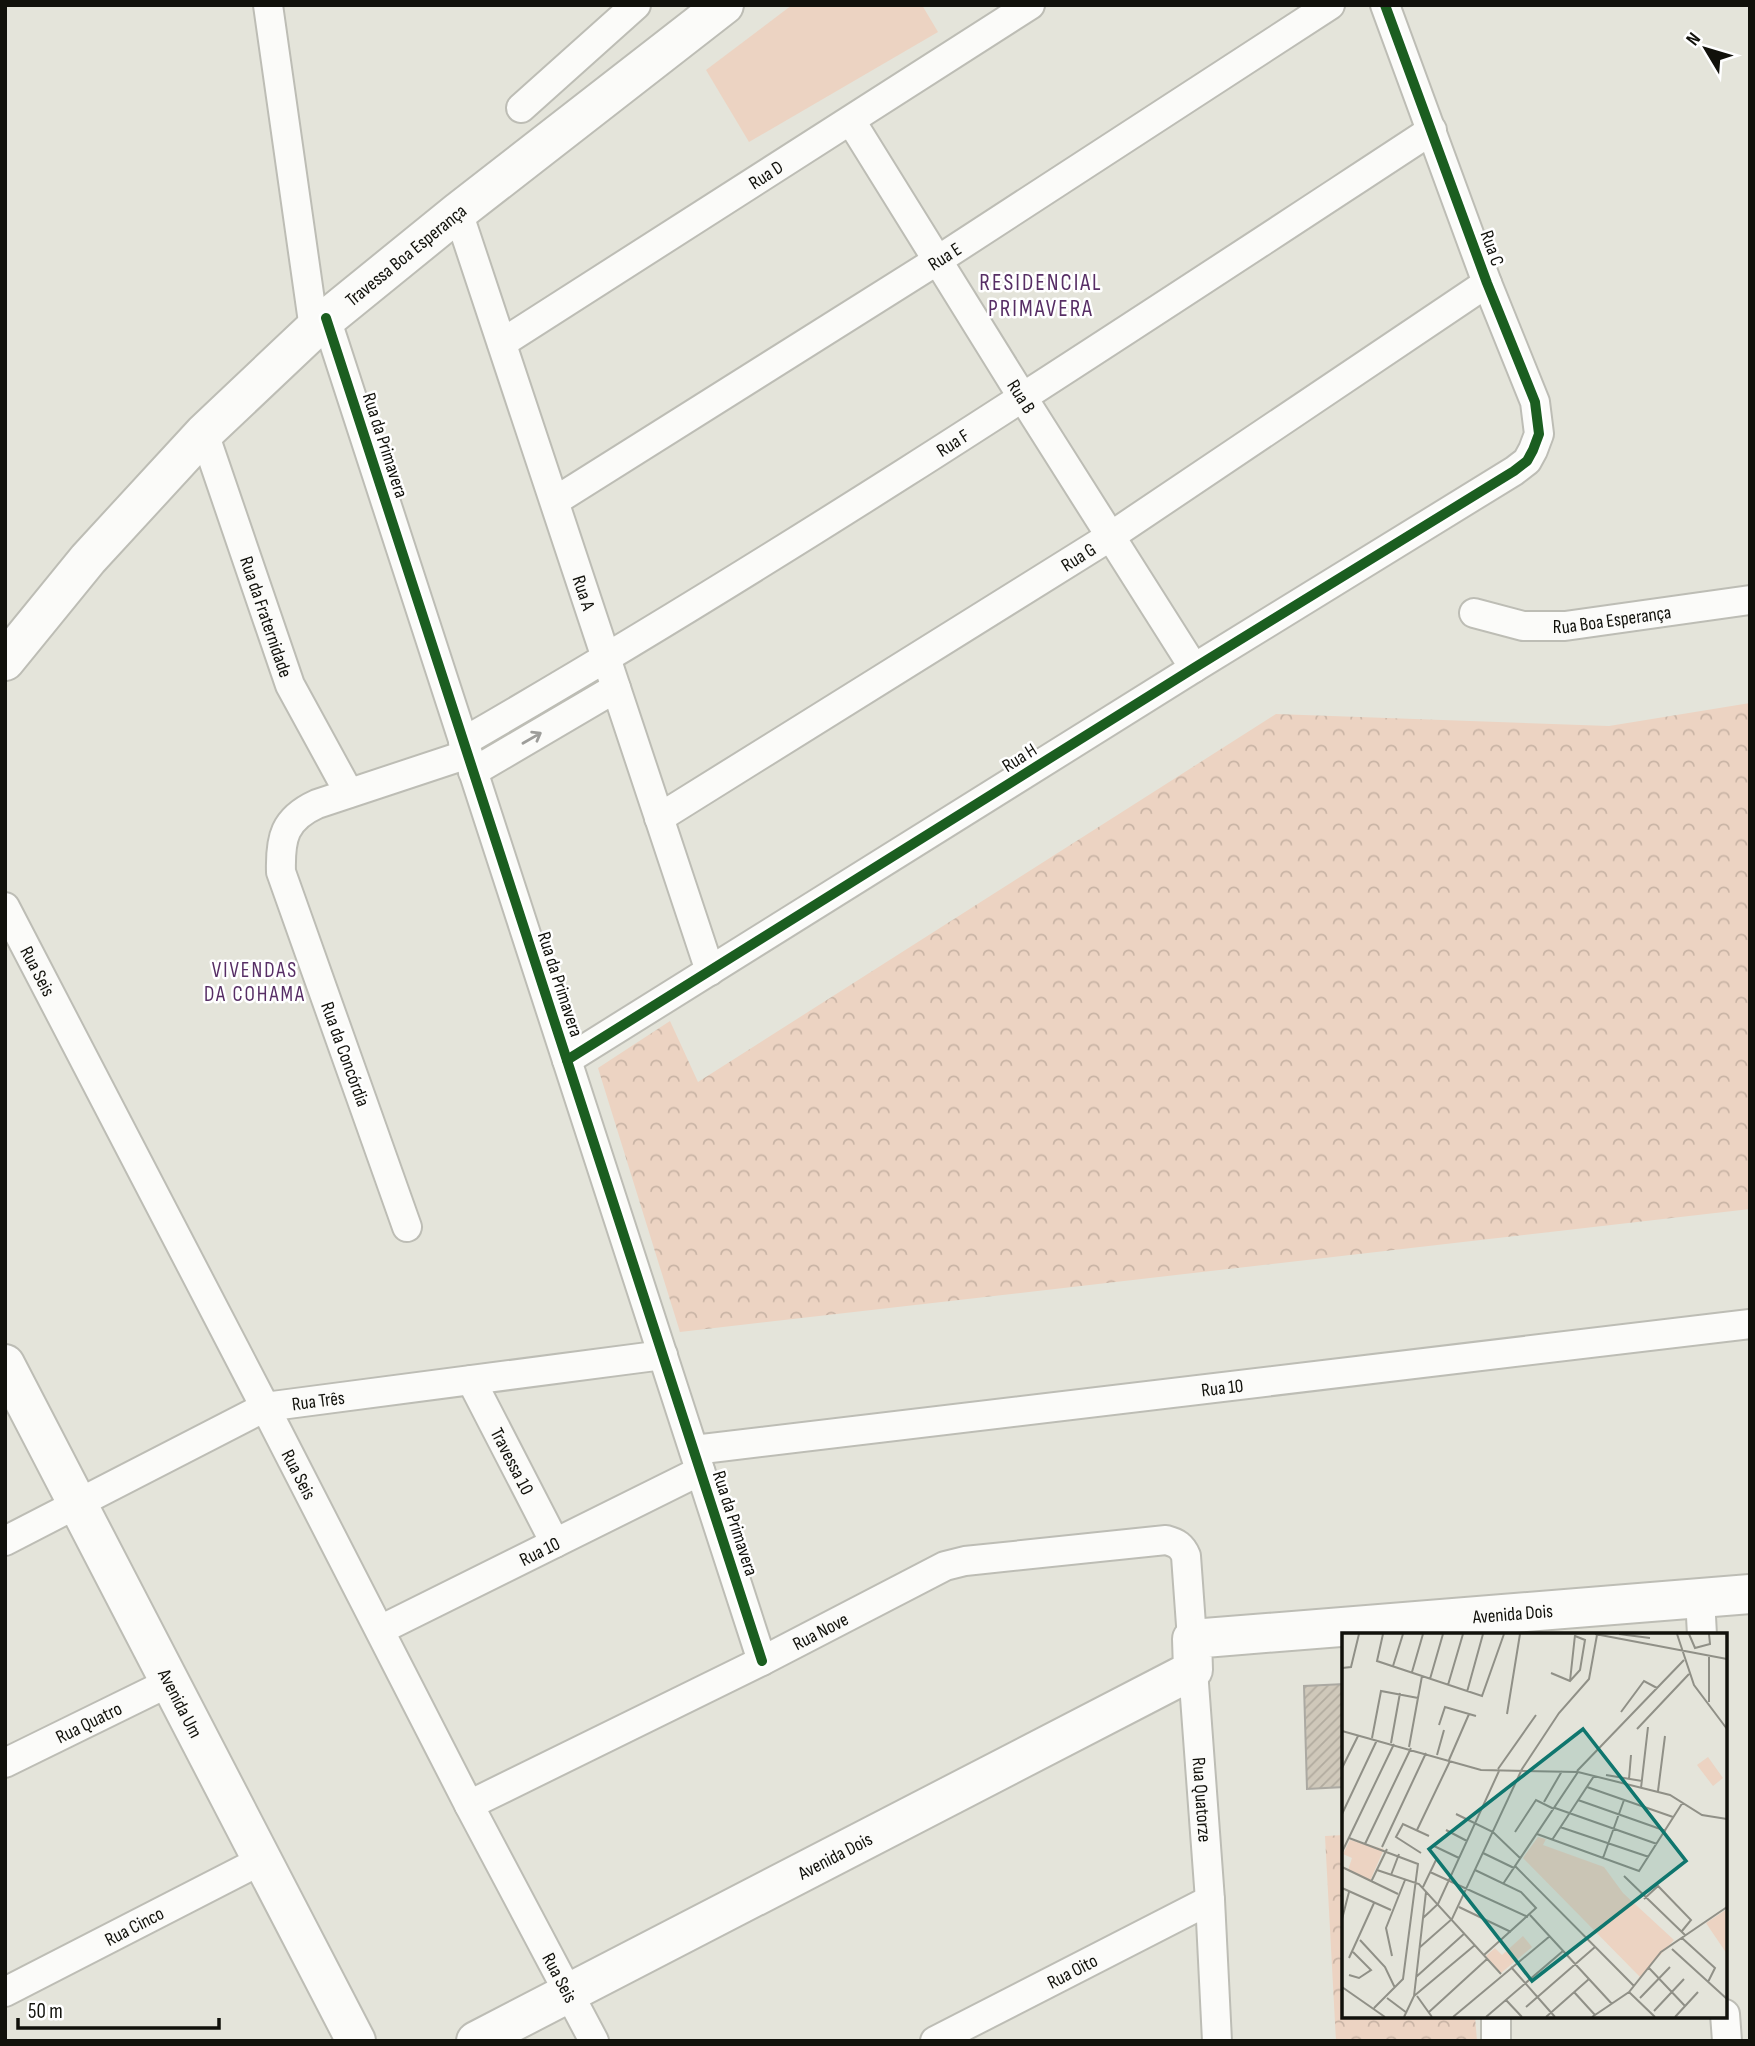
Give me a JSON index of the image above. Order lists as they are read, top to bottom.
{
  "streets": {
    "street": [
      "Rua D",
      "Rua C",
      "Travessa Boa Esperança",
      "Rua E",
      "Rua B",
      "Rua F",
      "Rua da Primavera",
      "Rua G",
      "Rua A",
      "Rua da Fraternidade",
      "Rua Boa Esperança",
      "Rua H",
      "Rua Seis",
      "Rua da Concórdia",
      "Rua 10",
      "Rua Três",
      "Travessa 10",
      "Avenida Dois",
      "Rua Nove",
      "Avenida Um",
      "Rua Quatro",
      "Rua Quatorze",
      "Rua Cinco",
      "Rua Oito"
    ]
  },
  "crossings": [
    ["Rua D", "Rua B"],
    ["Rua D", "Rua A"],
    ["Rua C", "Rua F"],
    ["Rua C", "Rua G"],
    ["Rua C", "Rua H"],
    ["Travessa Boa Esperança", "Rua da Primavera"],
    ["Travessa Boa Esperança", "Rua A"],
    ["Travessa Boa Esperança", "Rua da Fraternidade"],
    ["Rua E", "Rua B"],
    ["Rua E", "Rua A"],
    ["Rua B", "Rua F"],
    ["Rua B", "Rua G"],
    ["Rua B", "Rua H"],
    ["Rua F", "Rua da Primavera"],
    ["Rua F", "Rua A"],
    ["Rua F", "Rua da Concórdia"],
    ["Rua da Primavera", "Rua H"],
    ["Rua da Primavera", "Rua da Concórdia"],
    ["Rua da Primavera", "Rua 10"],
    ["Rua da Primavera", "Rua Três"],
    ["Rua da Primavera", "Rua Nove"],
    ["Rua G", "Rua A"],
    ["Rua A", "Rua H"],
    ["Rua da Fraternidade", "Rua da Concórdia"],
    ["Rua Seis", "Rua 10"],
    ["Rua Seis", "Rua Três"],
    ["Rua Seis", "Avenida Dois"],
    ["Rua Seis", "Rua Nove"],
    ["Rua 10", "Travessa 10"],
    ["Rua Três", "Travessa 10"],
    ["Rua Três", "Avenida Um"],
    ["Avenida Dois", "Rua Quatorze"],
    ["Rua Nove", "Rua Quatorze"],
    ["Avenida Um", "Rua Quatro"],
    ["Avenida Um", "Rua Cinco"],
    ["Rua Quatorze", "Rua Oito"]
  ],
  "districts": ["RESIDENCIAL PRIMAVERA", "VIVENDAS DA COHAMA"],
  "scale_bar": "50 m",
  "north": "top left"
}
